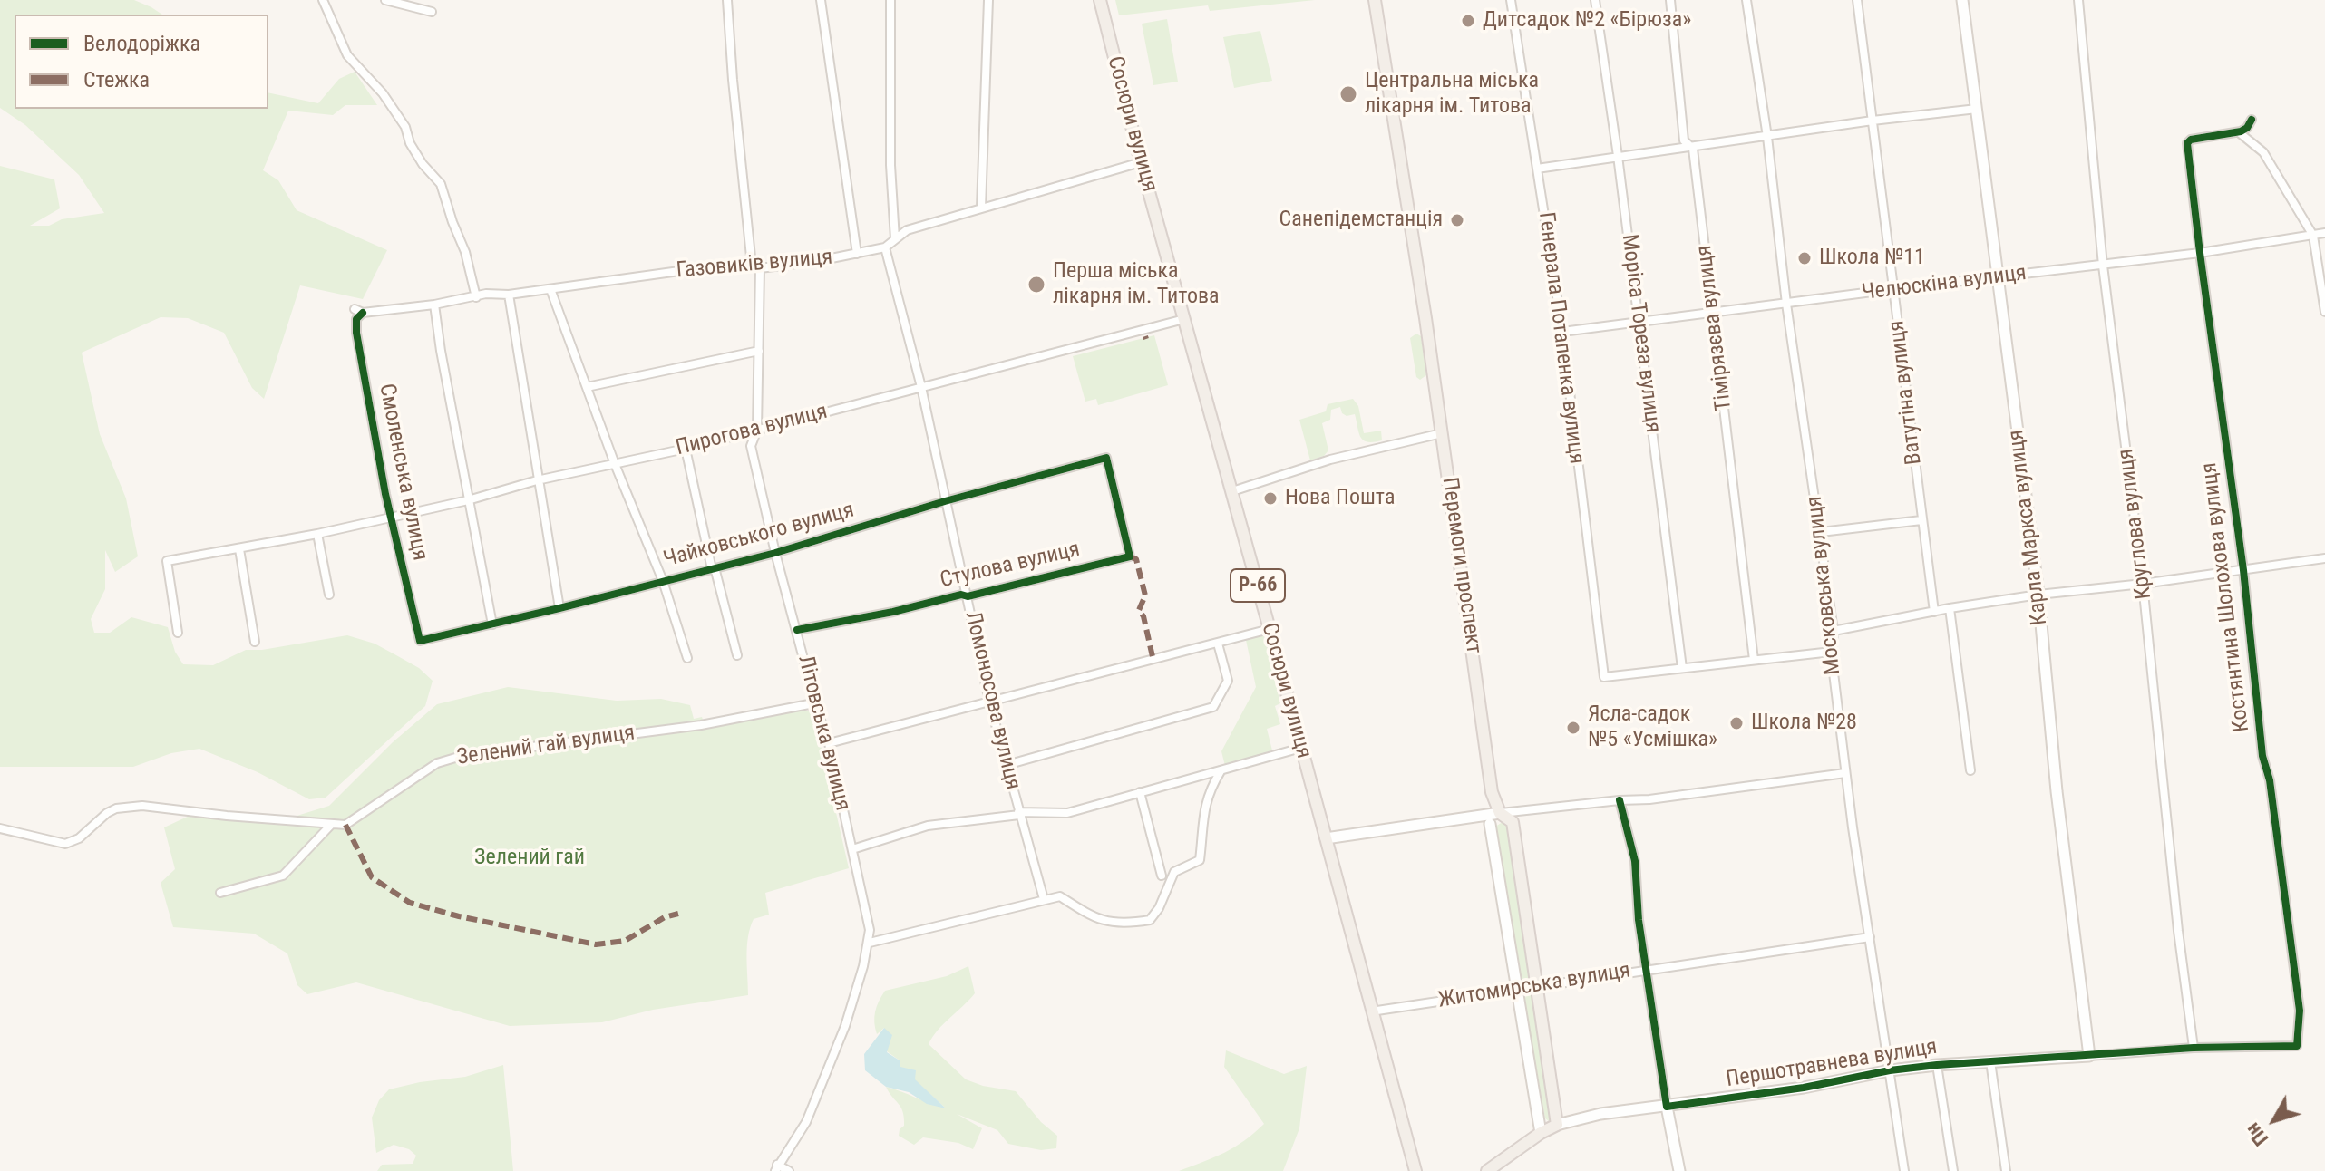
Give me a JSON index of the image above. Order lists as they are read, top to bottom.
{
  "streets": {
    "main road": [
      "Сосюри вулиця",
      "Перемоги проспект",
      "Р-66",
      "Першотравнева вулиця"
    ],
    "street": [
      "Газовиків вулиця",
      "Челюскіна вулиця",
      "Тімірязєва вулиця",
      "Моріса Тореза вулиця",
      "Генерала Потапенка вулиця",
      "Ватутіна вулиця",
      "Пирогова вулиця",
      "Смоленська вулиця",
      "Круглова вулиця",
      "Карла Маркса вулиця",
      "Чайковського вулиця",
      "Стулова вулиця",
      "Московська вулиця",
      "Костянтина Шолохова вулиця",
      "Ломоносова вулиця",
      "Літовська вулиця",
      "Зелений гай вулиця",
      "Житомирська вулиця"
    ]
  },
  "crossings": [
    ["Сосюри вулиця", "Газовиків вулиця"],
    ["Сосюри вулиця", "Пирогова вулиця"],
    ["Сосюри вулиця", "Житомирська вулиця"],
    ["Газовиків вулиця", "Смоленська вулиця"],
    ["Газовиків вулиця", "Ломоносова вулиця"],
    ["Газовиків вулиця", "Літовська вулиця"],
    ["Челюскіна вулиця", "Тімірязєва вулиця"],
    ["Челюскіна вулиця", "Моріса Тореза вулиця"],
    ["Челюскіна вулиця", "Генерала Потапенка вулиця"],
    ["Челюскіна вулиця", "Ватутіна вулиця"],
    ["Челюскіна вулиця", "Круглова вулиця"],
    ["Челюскіна вулиця", "Карла Маркса вулиця"],
    ["Челюскіна вулиця", "Московська вулиця"],
    ["Челюскіна вулиця", "Костянтина Шолохова вулиця"],
    ["Моріса Тореза вулиця", "Генерала Потапенка вулиця"],
    ["Пирогова вулиця", "Смоленська вулиця"],
    ["Пирогова вулиця", "Ломоносова вулиця"],
    ["Пирогова вулиця", "Літовська вулиця"],
    ["Смоленська вулиця", "Чайковського вулиця"],
    ["Круглова вулиця", "Костянтина Шолохова вулиця"],
    ["Карла Маркса вулиця", "Першотравнева вулиця"],
    ["Чайковського вулиця", "Стулова вулиця"],
    ["Чайковського вулиця", "Ломоносова вулиця"],
    ["Чайковського вулиця", "Літовська вулиця"],
    ["Стулова вулиця", "Ломоносова вулиця"],
    ["Стулова вулиця", "Літовська вулиця"],
    ["Перемоги проспект", "Житомирська вулиця"],
    ["Перемоги проспект", "Першотравнева вулиця"],
    ["Московська вулиця", "Житомирська вулиця"],
    ["Московська вулиця", "Першотравнева вулиця"],
    ["Літовська вулиця", "Зелений гай вулиця"]
  ],
  "parks": ["Зелений гай"],
  "places": [
    "Дитсадок №2 «Бірюза»",
    "Центральна міська лікарня ім. Титова",
    "Санепідемстанція",
    "Школа №11",
    "Перша міська лікарня ім. Титова",
    "Нова Пошта",
    "Школа №28",
    "Ясла-садок №5 «Усмішка»"
  ],
  "legend": ["Велодоріжка", "Стежка"],
  "north": "bottom left"
}
